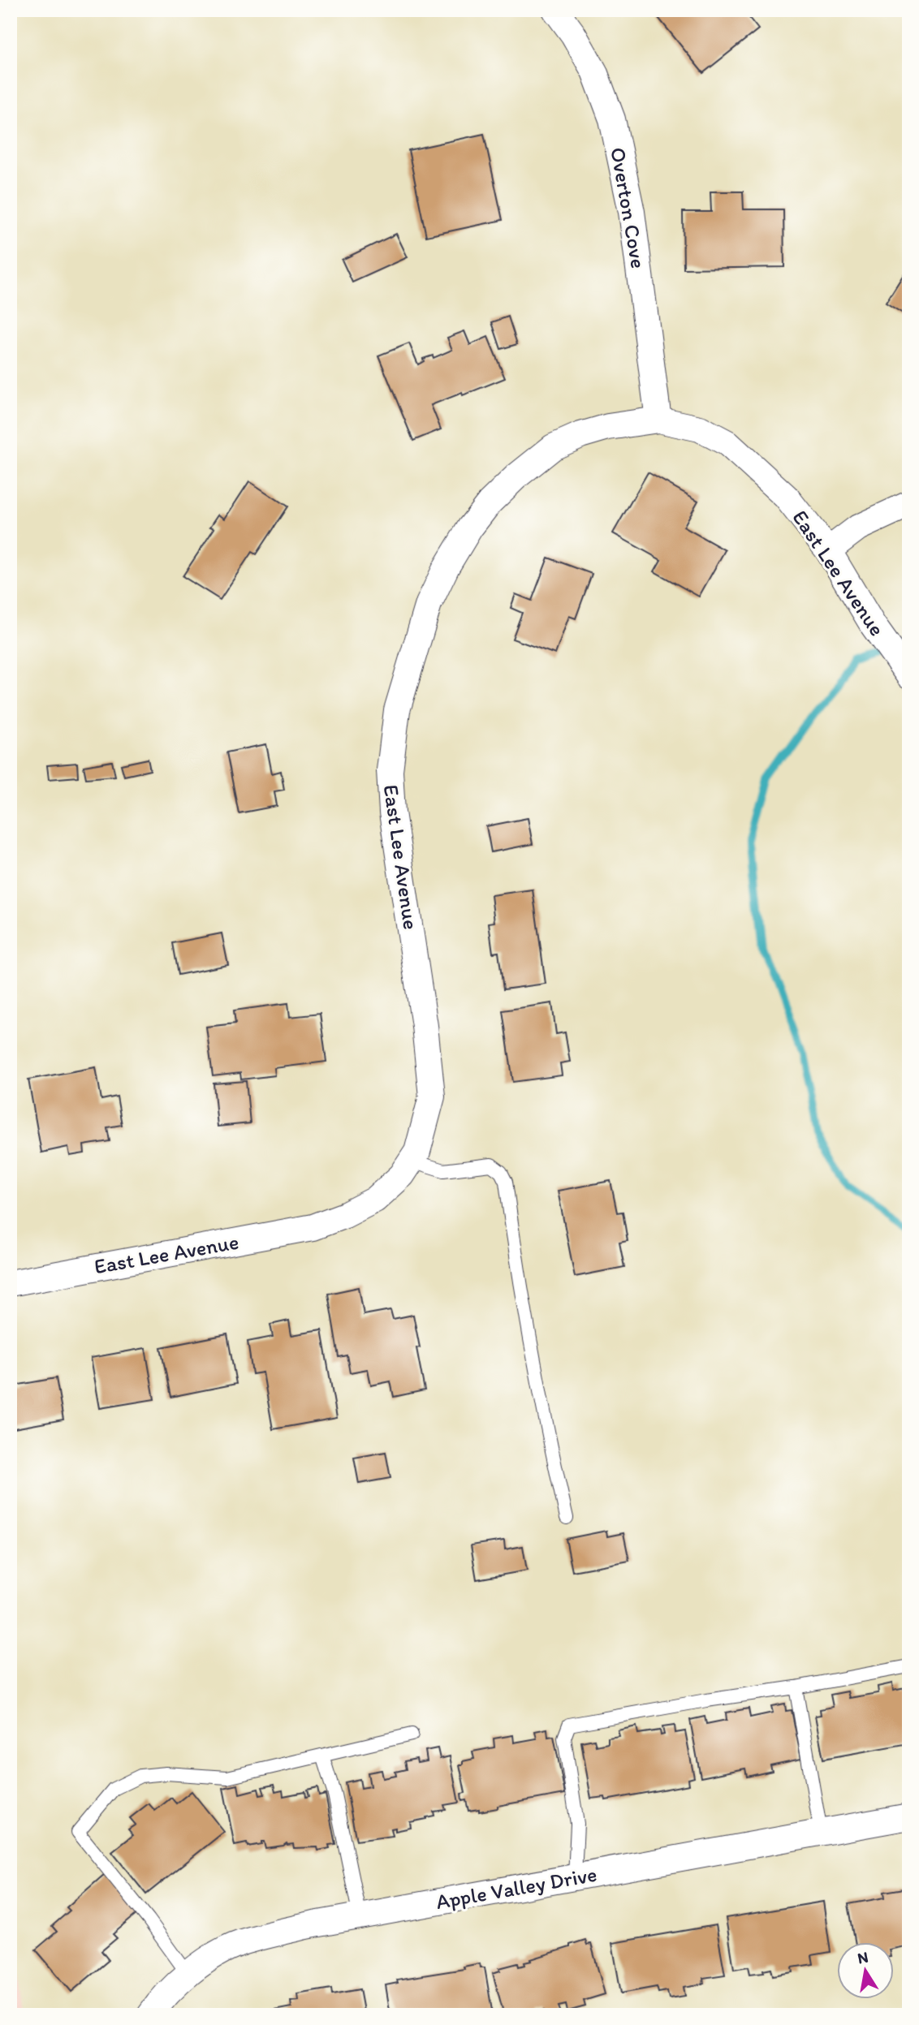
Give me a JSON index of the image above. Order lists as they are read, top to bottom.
{
  "streets": {
    "street": ["Overton Cove", "East Lee Avenue", "Apple Valley Drive"]
  },
  "crossings": [
    ["Overton Cove", "East Lee Avenue"]
  ],
  "north": "top"
}
